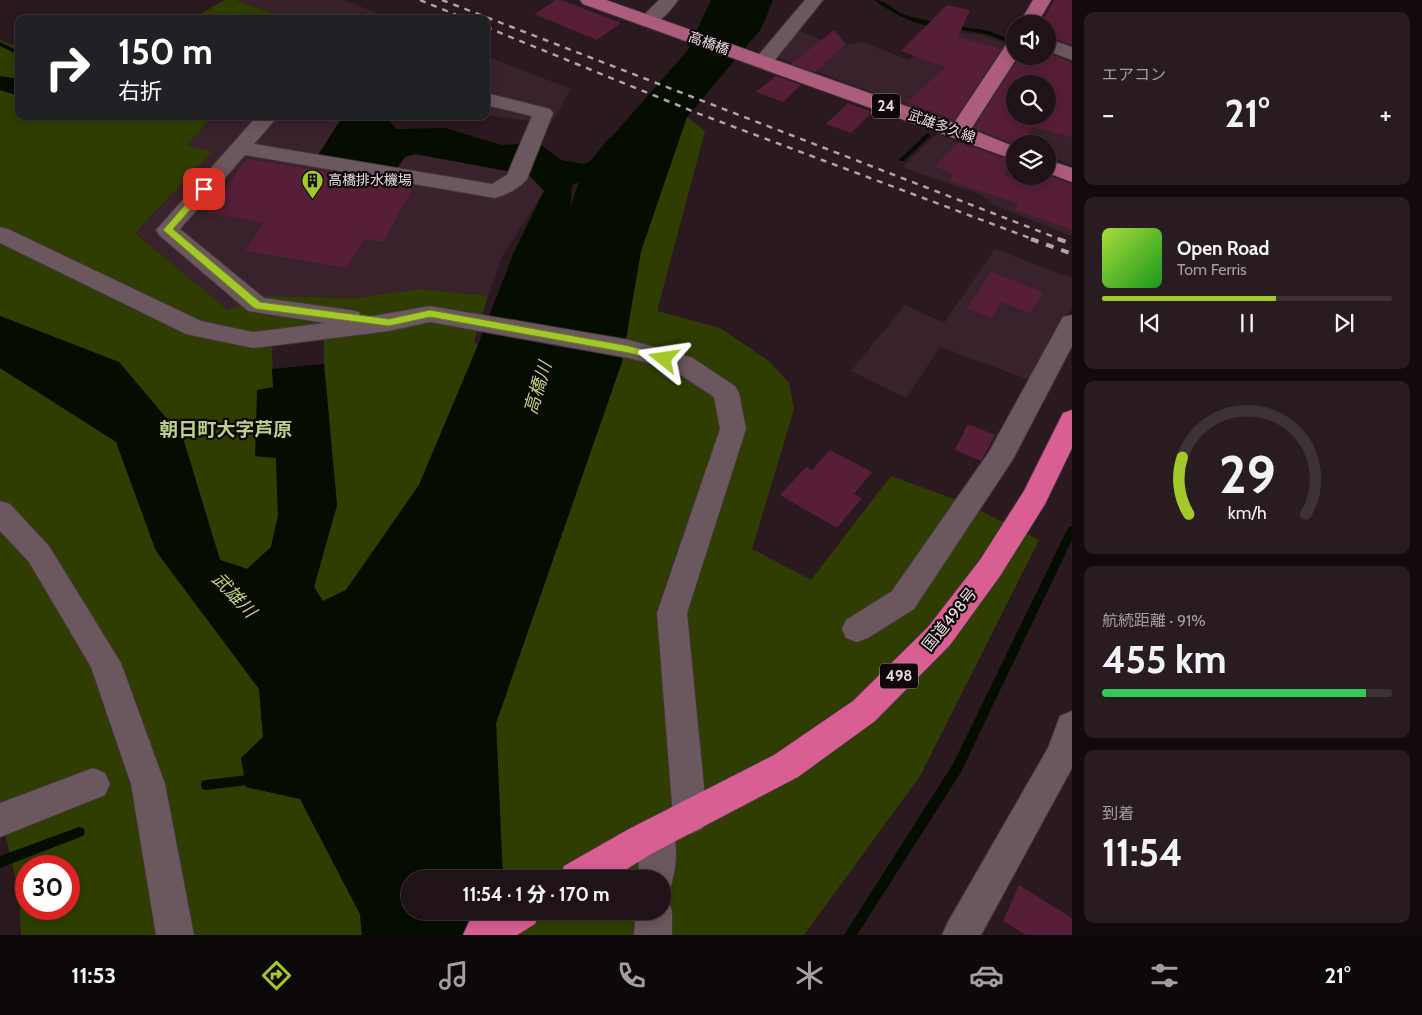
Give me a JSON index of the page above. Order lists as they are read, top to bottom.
{
  "streets": {
    "highway": ["国道498号", "498"],
    "main road": ["高橋橋", "24", "武雄多久線"]
  },
  "crossings": [
    ["高橋橋", "24"],
    ["高橋橋", "武雄多久線"],
    ["国道498号", "498"]
  ],
  "districts": ["朝日町大字芦原"],
  "water": ["高橋川", "武雄川"],
  "places": {
    "building": ["高橋排水機場"]
  },
  "page": {
    "tile": [
      "エアコン",
      ["航続距離 · 91%", "455 km"],
      ["到着", "11:54"]
    ],
    "turn": ["150 m", "右折"],
    "heat": ["−", "21°", "+"],
    "song": ["Open Road", "Tom Ferris"],
    "limit": "30",
    "trip": "11:54 · 1 分 · 170 m",
    "tabs": ["11:53", "21°"],
    "gauge": ["29", "km/h"]
  }
}
